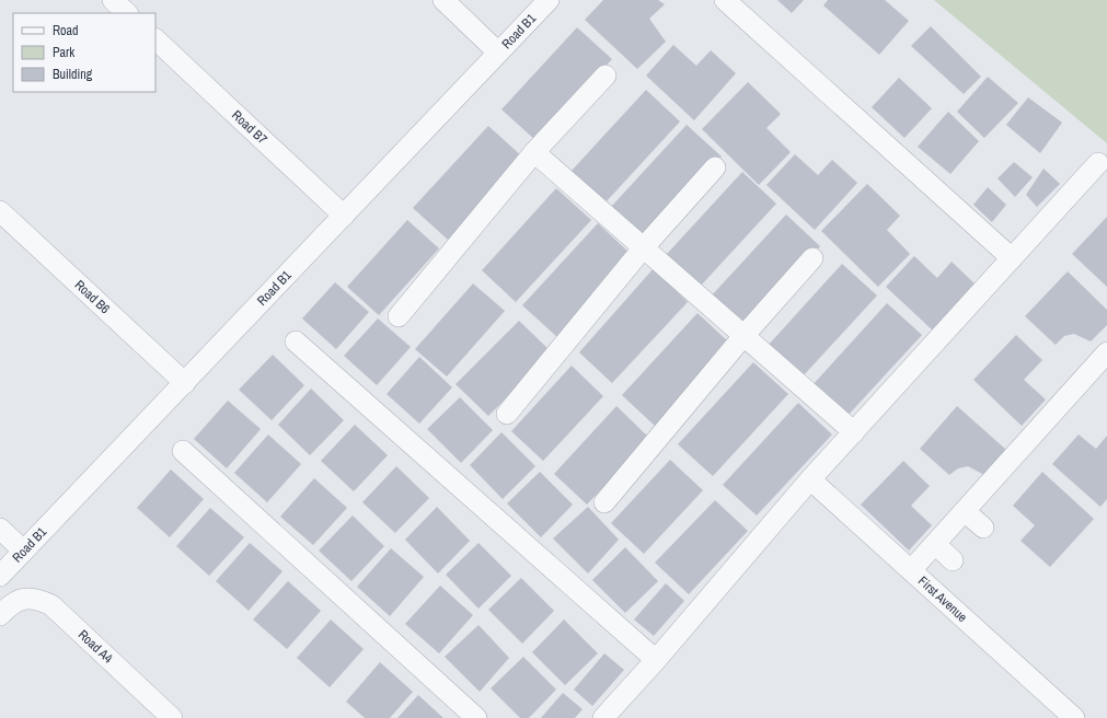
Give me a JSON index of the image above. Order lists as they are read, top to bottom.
{
  "streets": {
    "street": [
      "Road B1",
      "Road B7",
      "Road B6",
      "First Avenue",
      "Road A4"
    ]
  },
  "crossings": [
    ["Road B1", "Road B7"],
    ["Road B1", "Road B6"]
  ],
  "legend": ["Road", "Park", "Building"]
}
